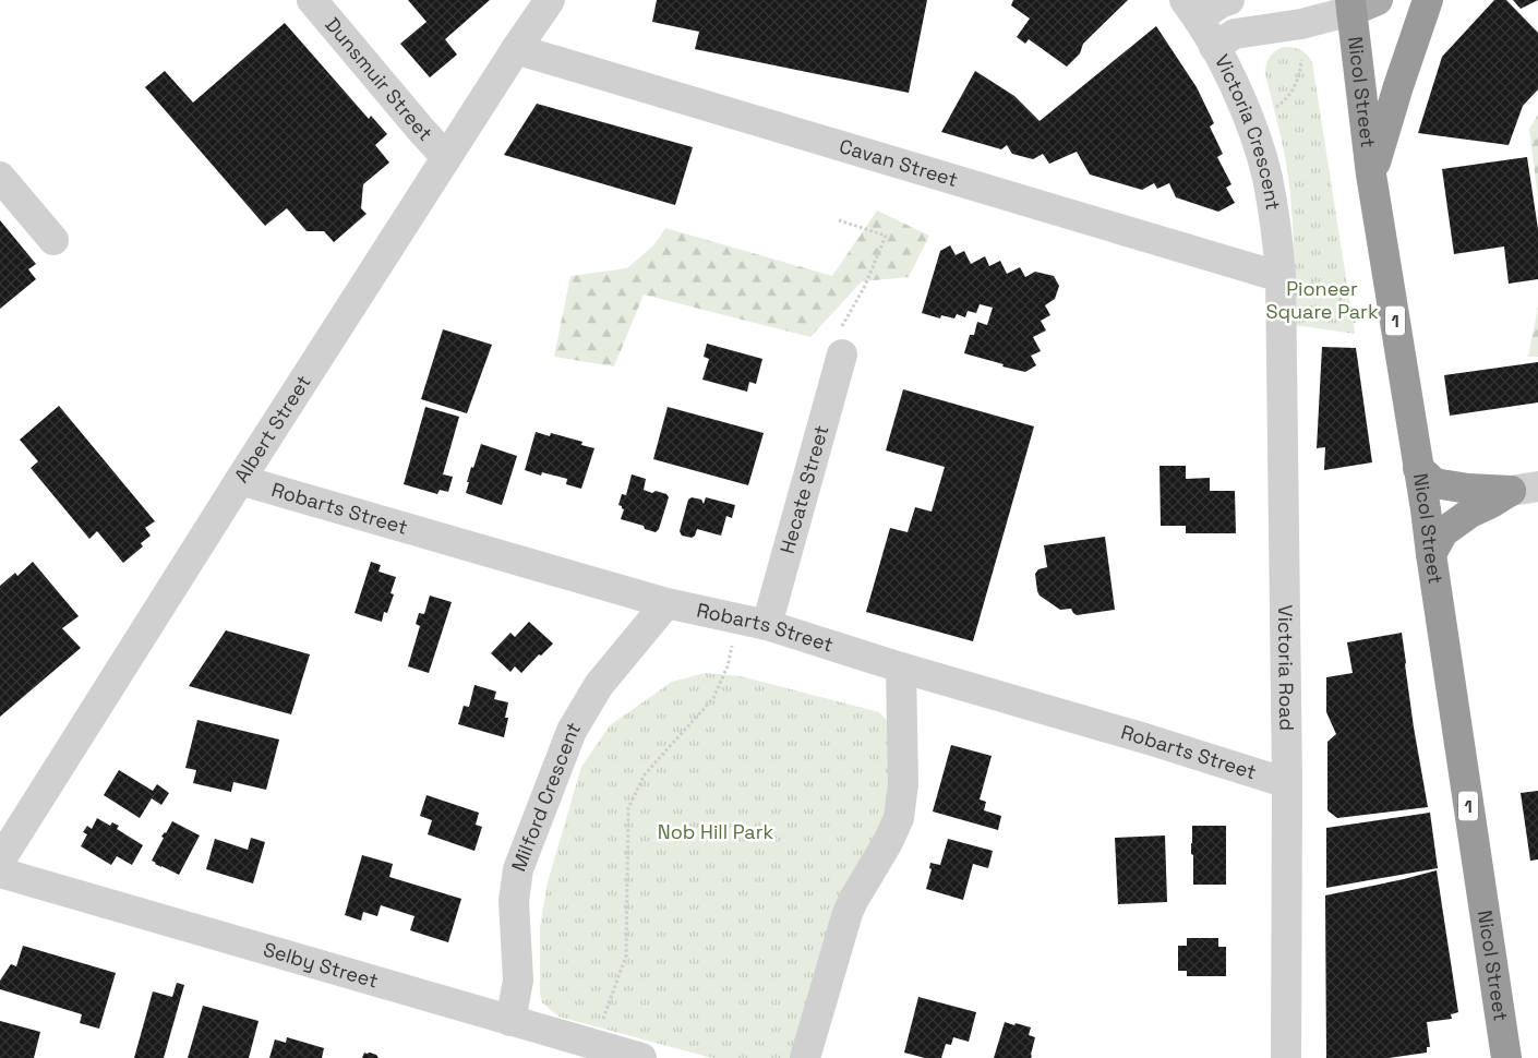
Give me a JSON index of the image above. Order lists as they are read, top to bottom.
{
  "streets": {
    "highway": ["Nicol Street", "1"],
    "street": [
      "Dunsmuir Street",
      "Victoria Crescent",
      "Cavan Street",
      "Albert Street",
      "Hecate Street",
      "Robarts Street",
      "Victoria Road",
      "Milford Crescent",
      "Selby Street"
    ]
  },
  "crossings": [
    ["Dunsmuir Street", "Albert Street"],
    ["Victoria Crescent", "Cavan Street"],
    ["Victoria Crescent", "Victoria Road"],
    ["Cavan Street", "Albert Street"],
    ["Cavan Street", "Victoria Road"],
    ["Albert Street", "Robarts Street"],
    ["Hecate Street", "Robarts Street"],
    ["Robarts Street", "Victoria Road"],
    ["Robarts Street", "Milford Crescent"],
    ["Milford Crescent", "Selby Street"]
  ],
  "parks": ["Pioneer Square Park", "Nob Hill Park"]
}
